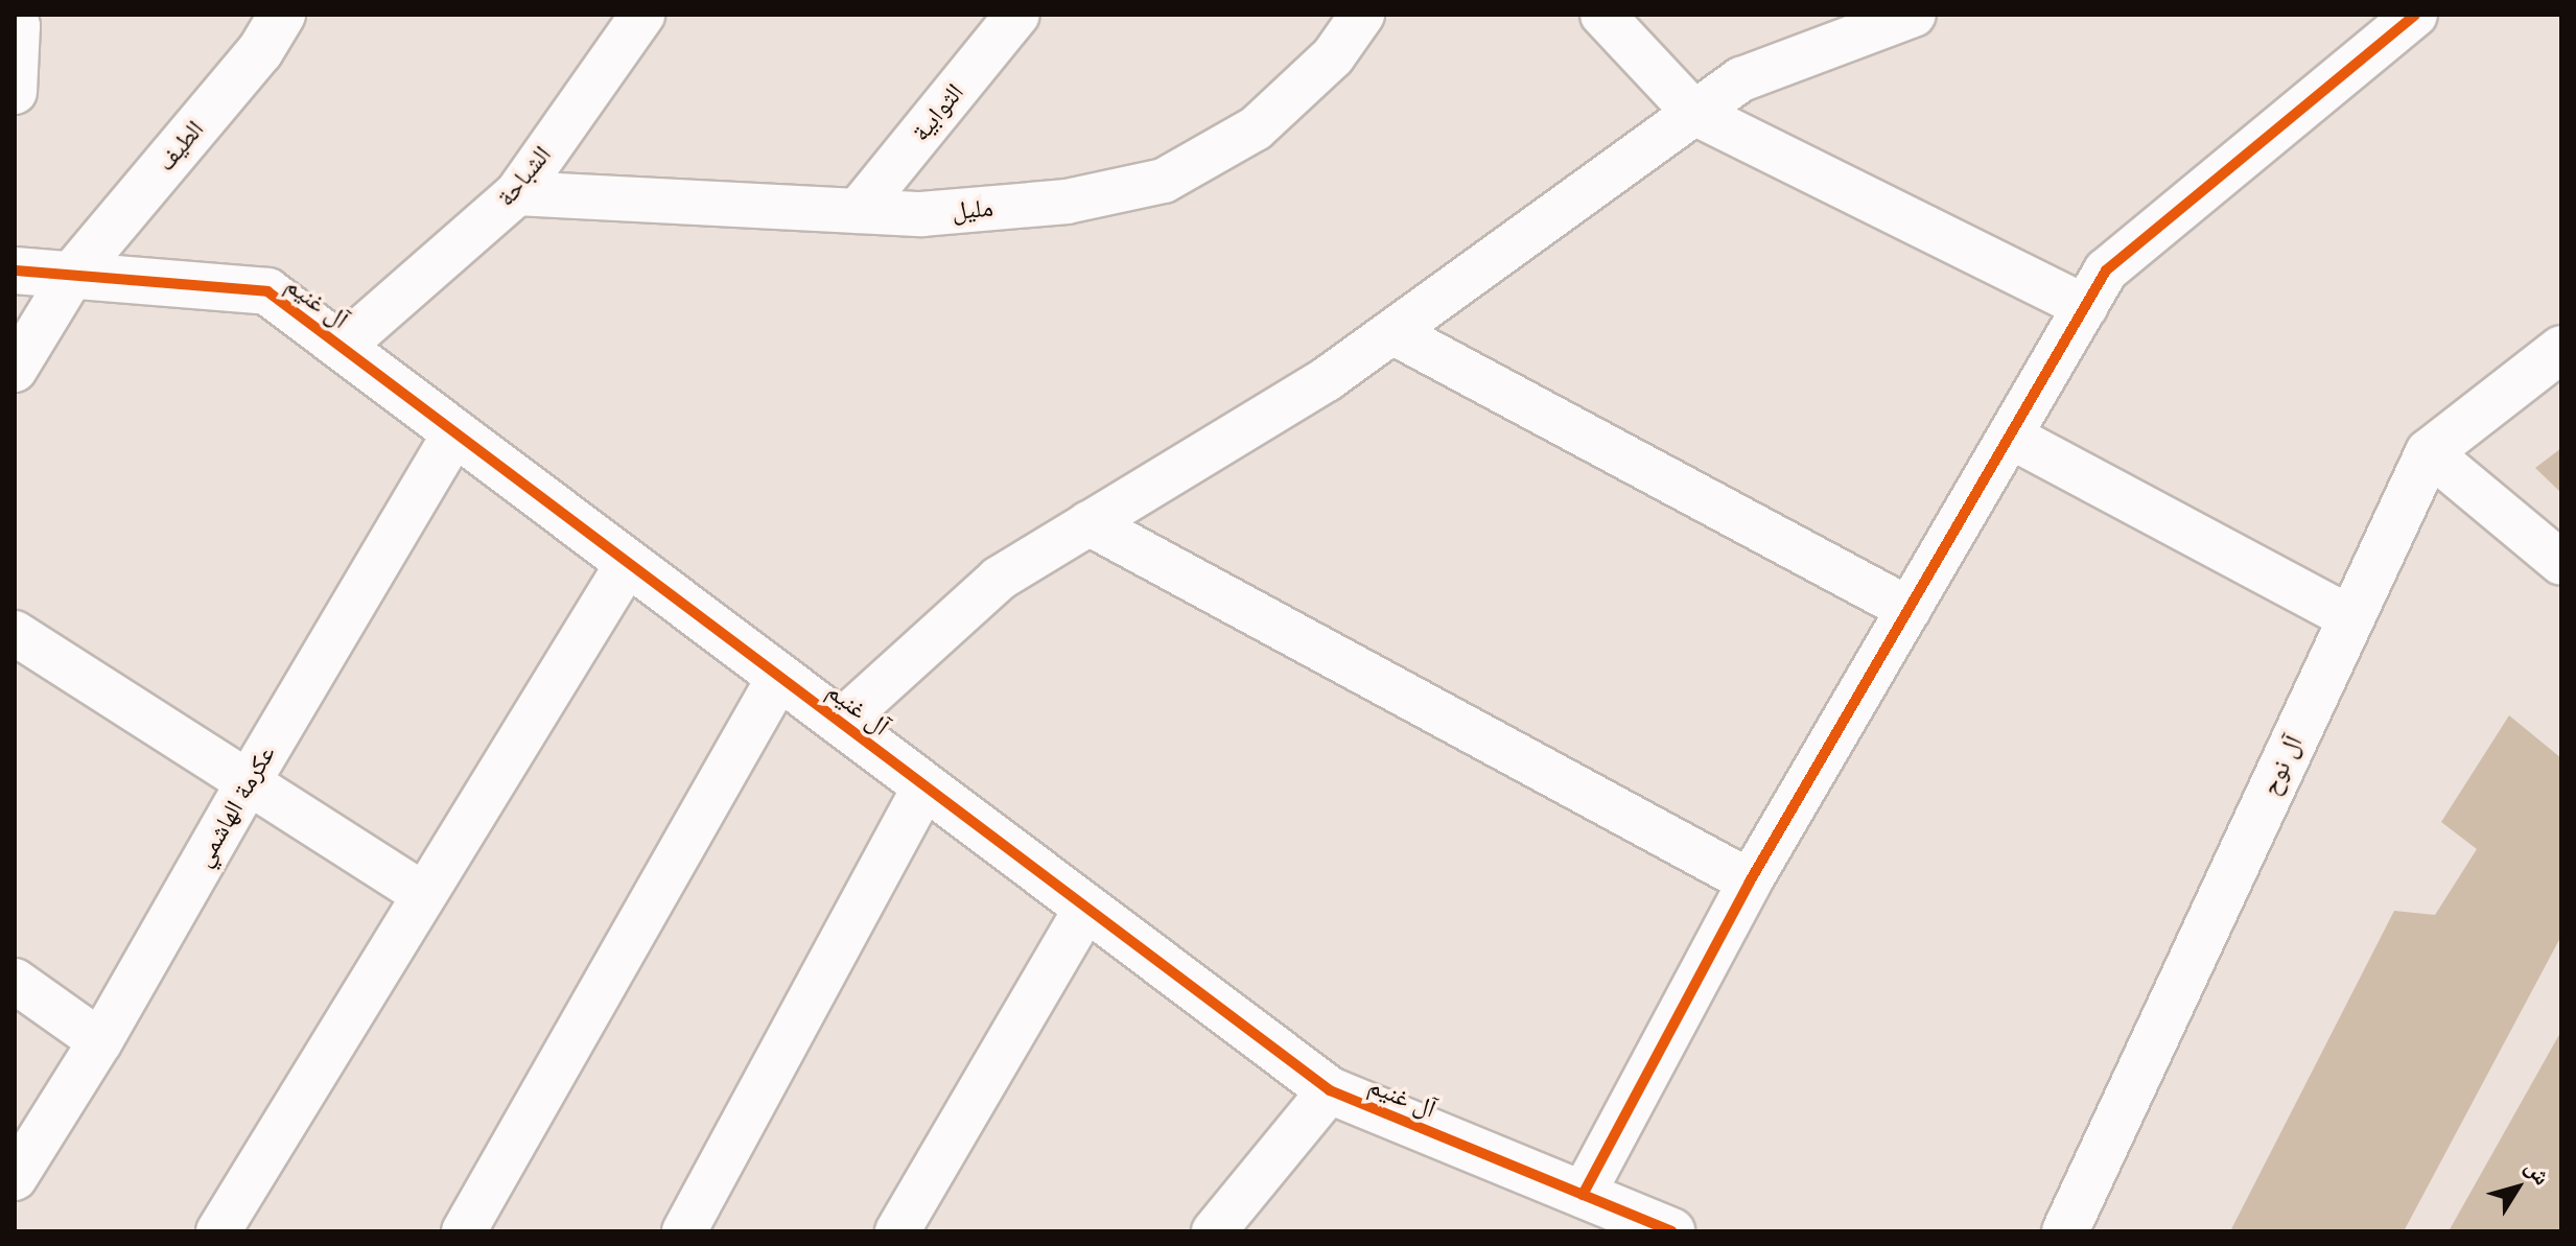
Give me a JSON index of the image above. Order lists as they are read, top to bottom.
{
  "streets": {
    "street": [
      "الثوابية",
      "الطيف",
      "الشباحة",
      "مليل",
      "آل غنيم",
      "آل نوح",
      "عكرمة الهاشمي"
    ]
  },
  "crossings": [
    ["الثوابية", "مليل"],
    ["الطيف", "آل غنيم"],
    ["الشباحة", "مليل"],
    ["الشباحة", "آل غنيم"],
    ["آل غنيم", "عكرمة الهاشمي"]
  ],
  "north": "top right"
}
